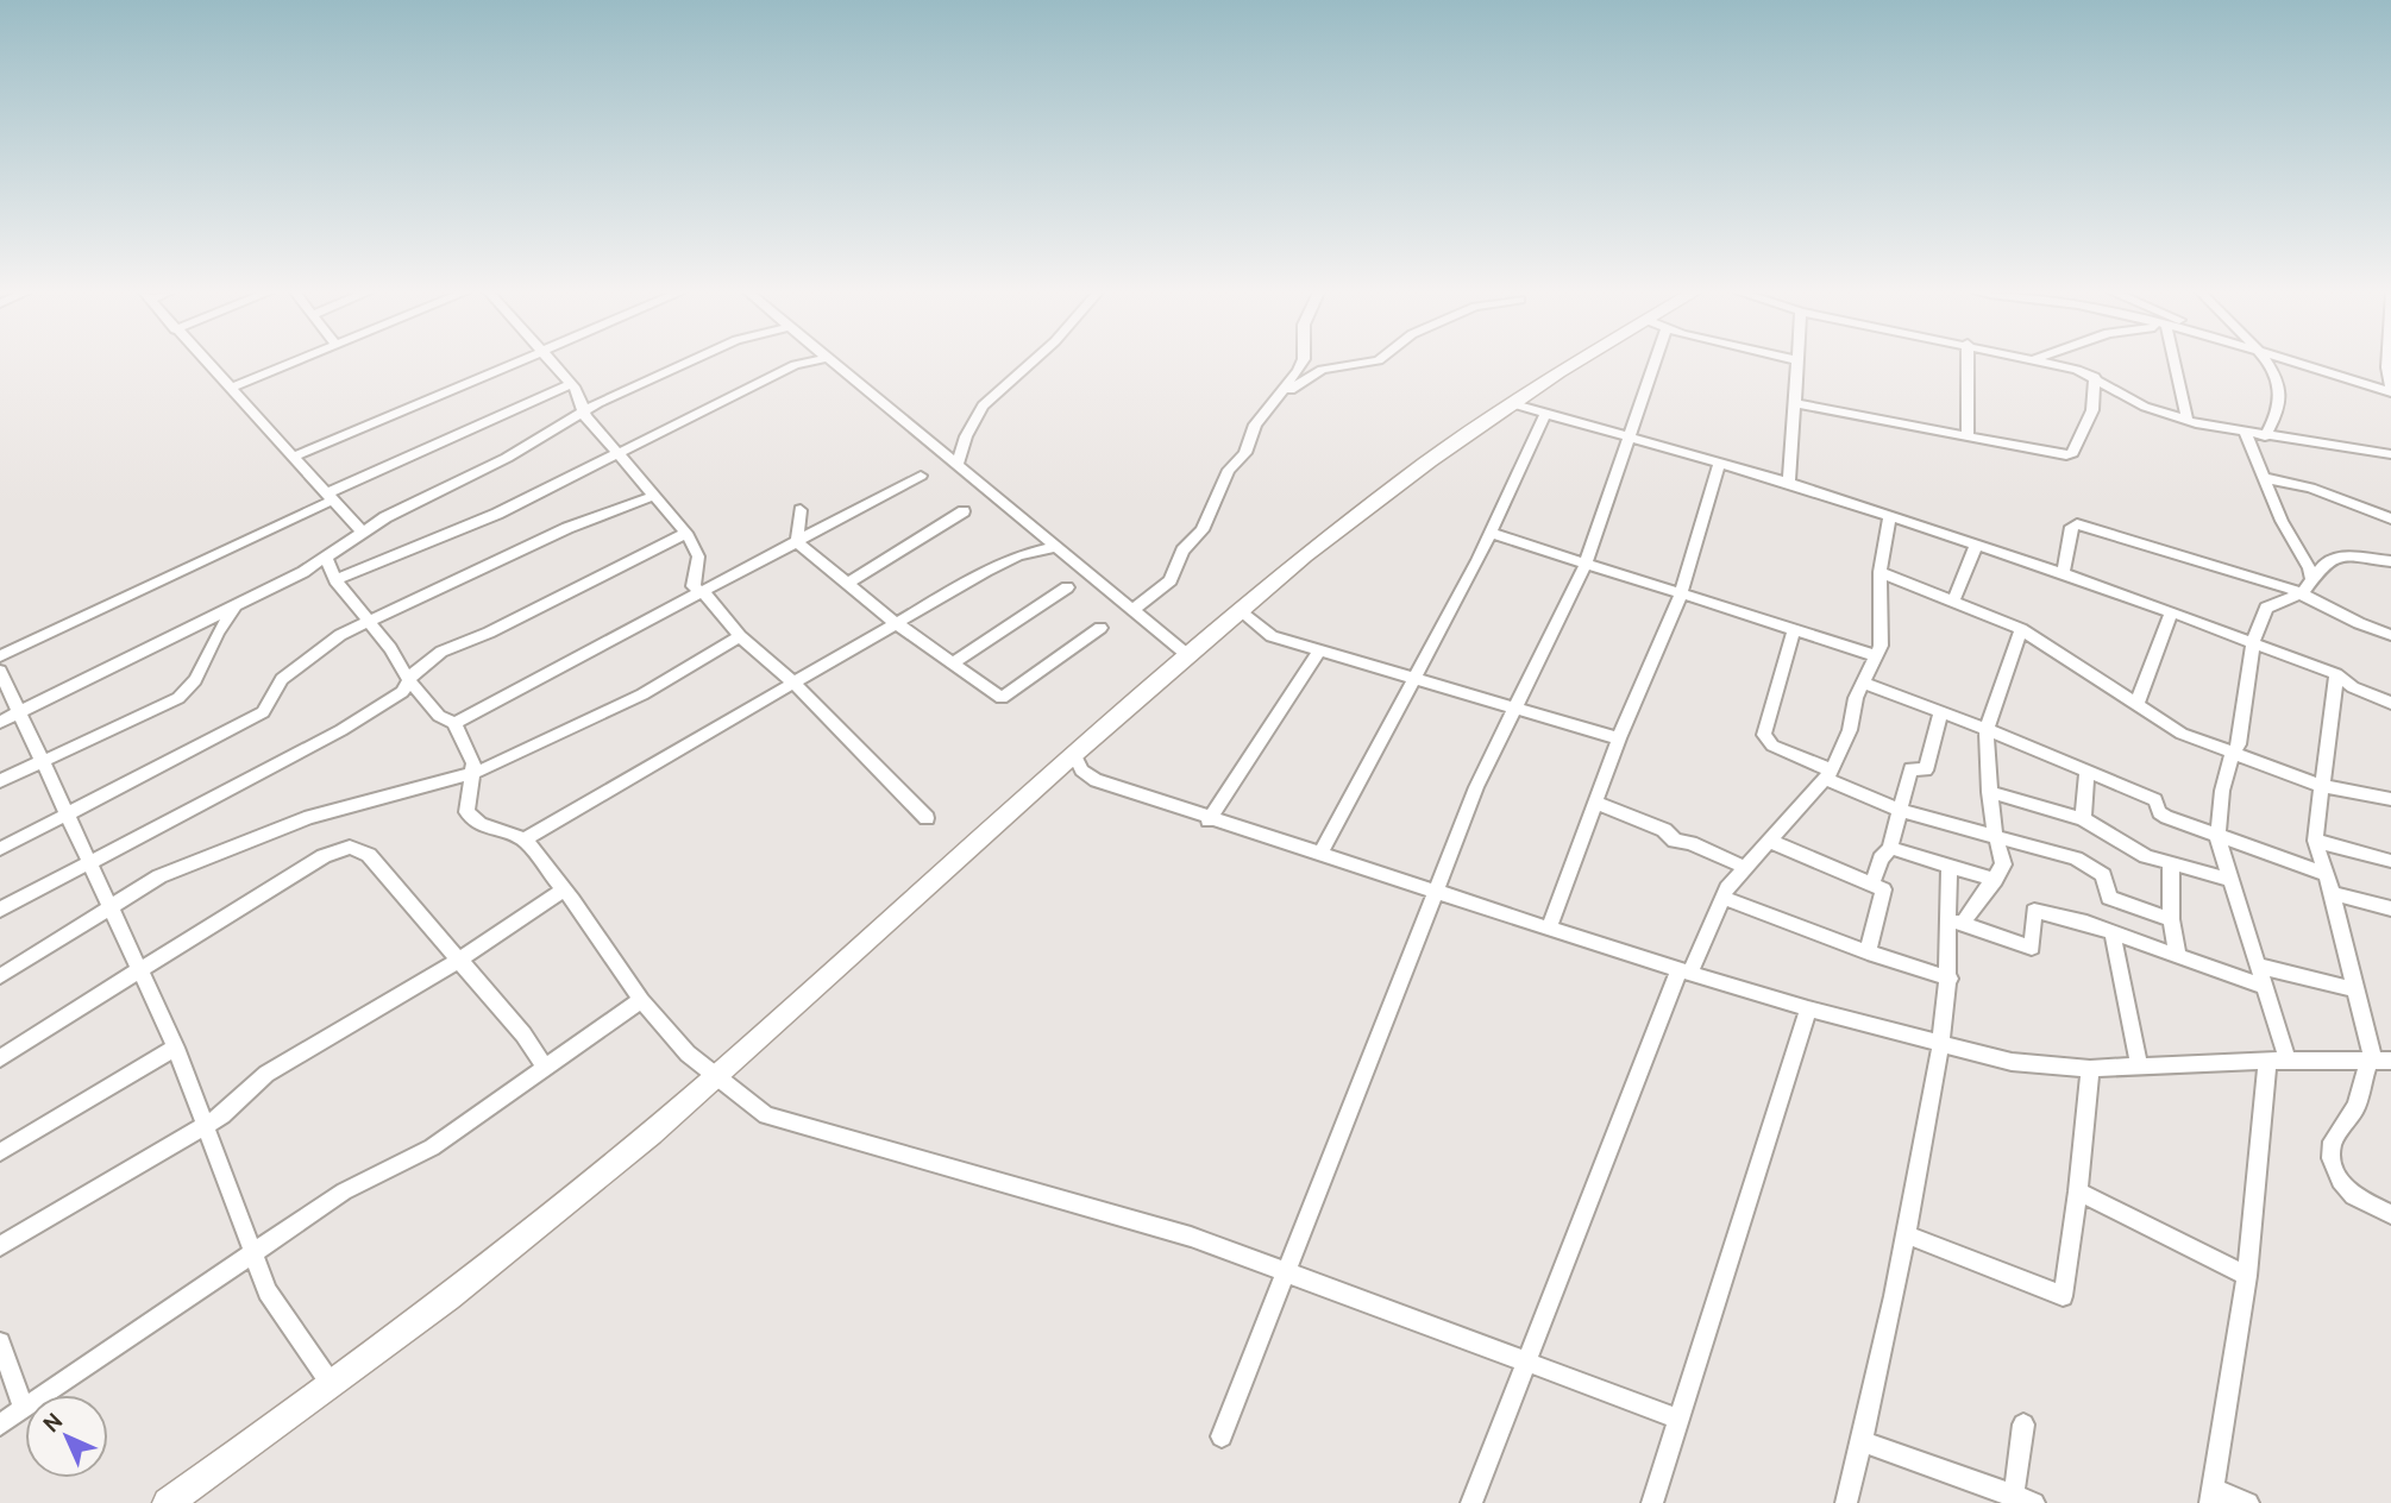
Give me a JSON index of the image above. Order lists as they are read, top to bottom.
{
  "north": "top left"
}
